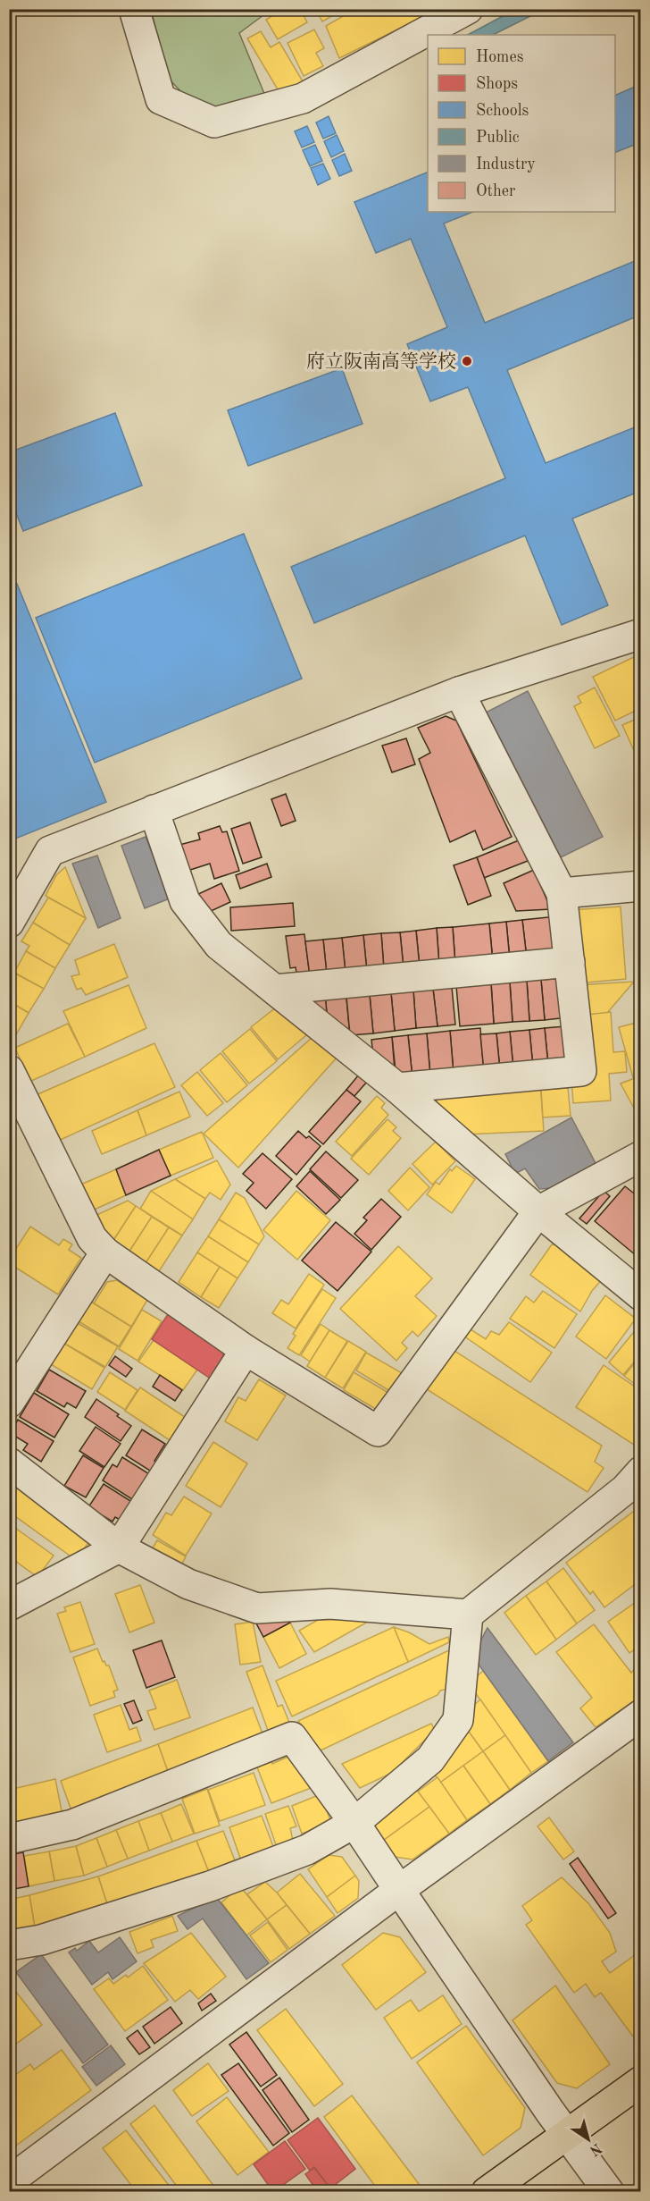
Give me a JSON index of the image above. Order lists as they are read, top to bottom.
{
  "places": ["府立阪南高等学校"],
  "legend": [
    "Homes",
    "Shops",
    "Schools",
    "Public",
    "Industry",
    "Other"
  ],
  "north": "bottom right"
}
